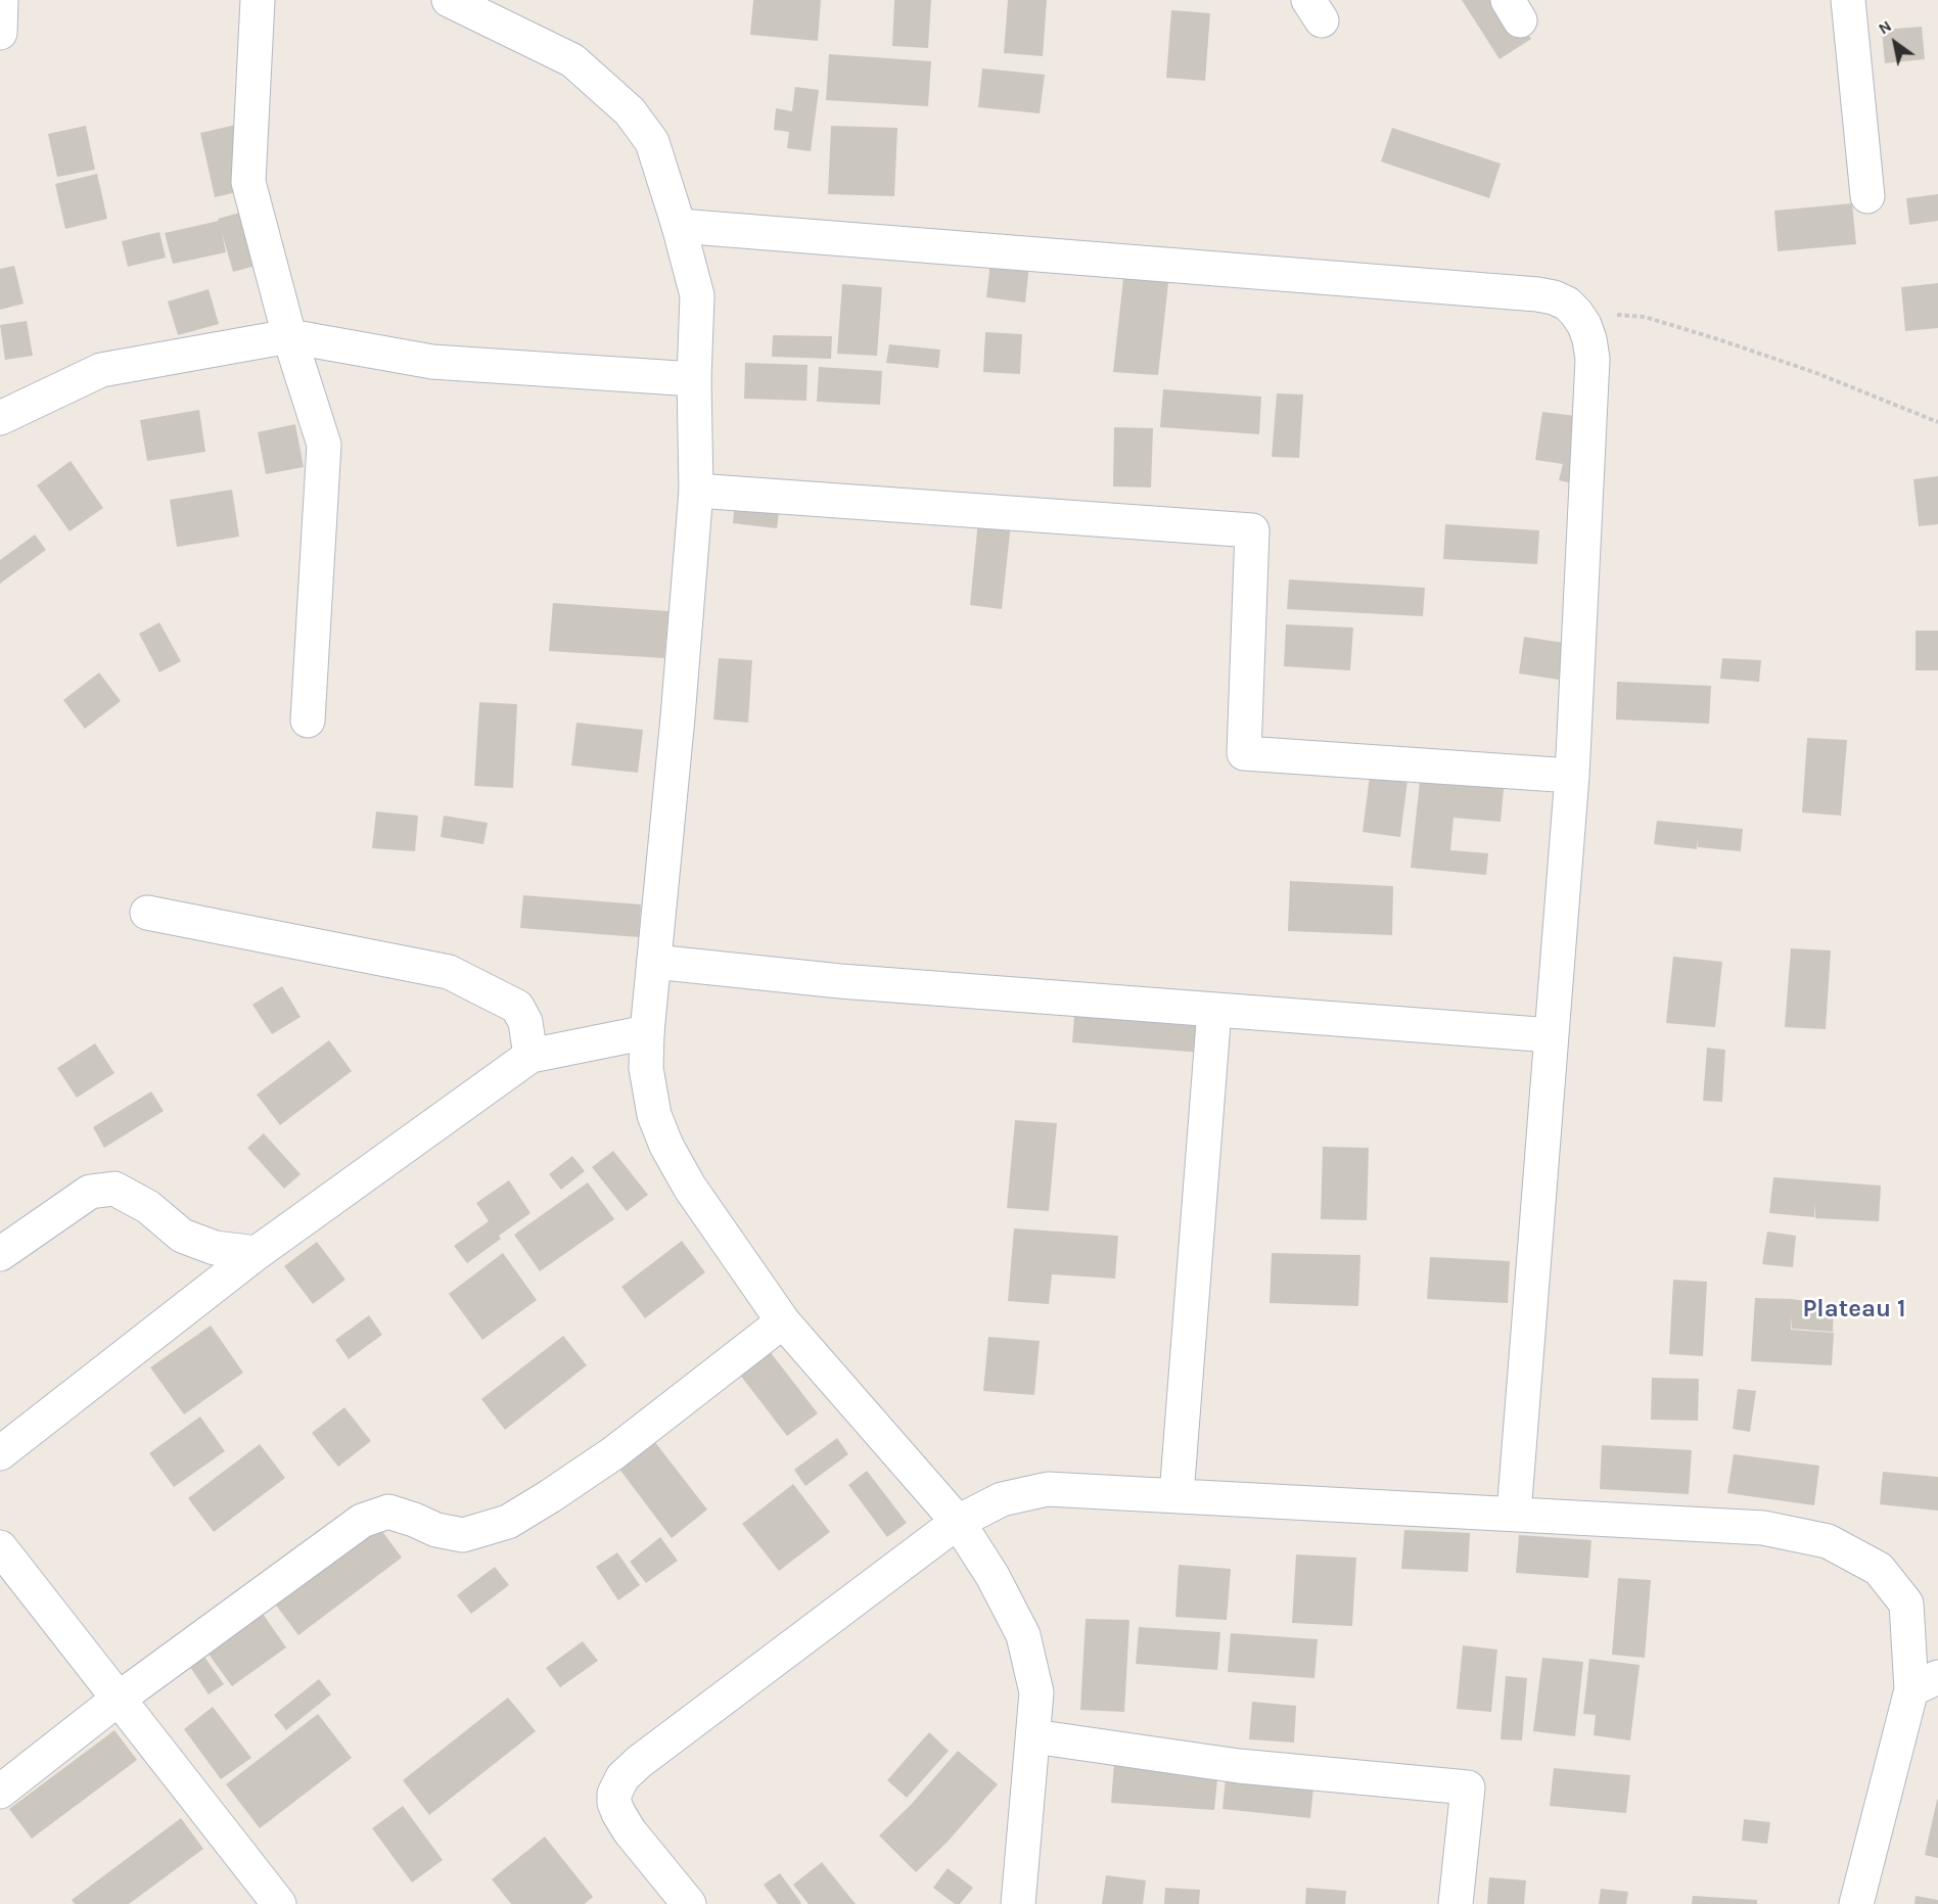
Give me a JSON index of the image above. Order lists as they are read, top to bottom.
{
  "districts": ["Plateau 1"],
  "north": "top left"
}
